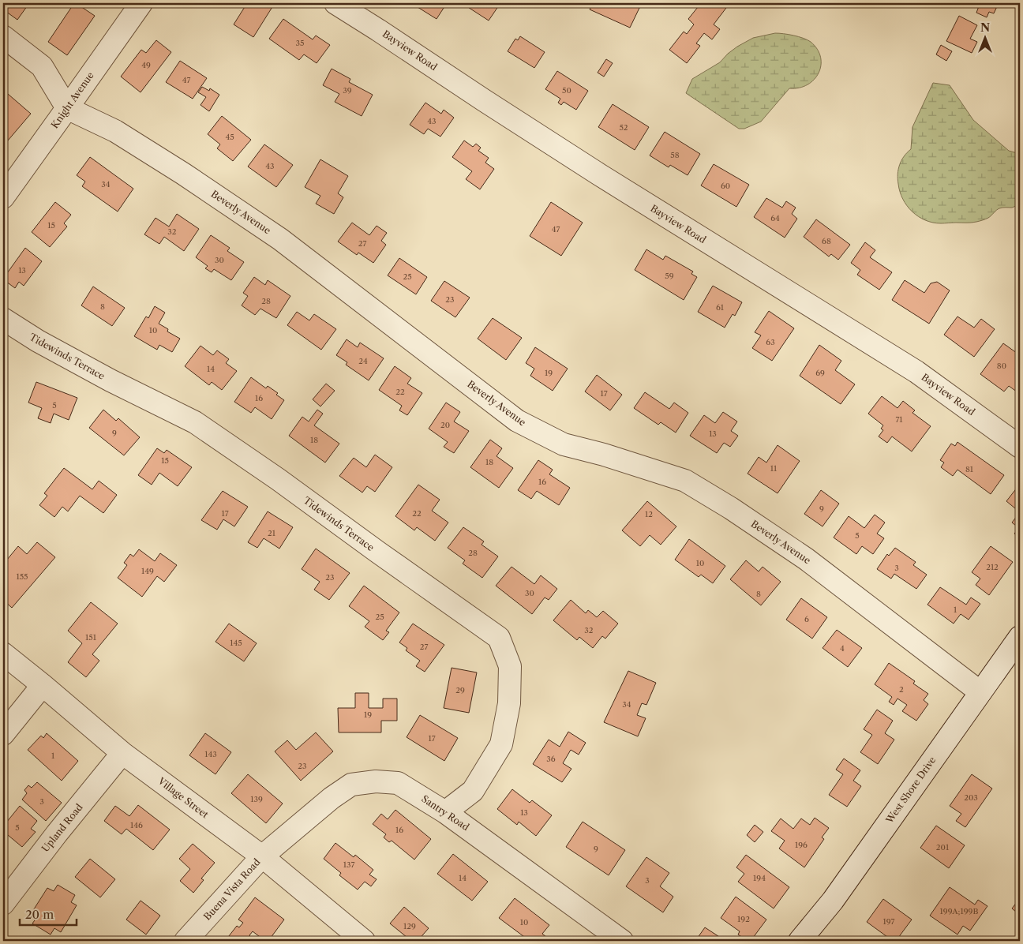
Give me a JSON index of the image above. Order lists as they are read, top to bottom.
{
  "streets": {
    "street": [
      "Bayview Road",
      "Knight Avenue",
      "Beverly Avenue",
      "Tidewinds Terrace",
      "West Shore Drive",
      "Village Street",
      "Santry Road",
      "Upland Road",
      "Buena Vista Road"
    ]
  },
  "crossings": [
    ["Knight Avenue", "Beverly Avenue"],
    ["Beverly Avenue", "West Shore Drive"],
    ["Tidewinds Terrace", "Santry Road"],
    ["Village Street", "Santry Road"],
    ["Village Street", "Upland Road"],
    ["Village Street", "Buena Vista Road"],
    ["Santry Road", "Buena Vista Road"]
  ],
  "house_numbers": [
    "35",
    "49",
    "47",
    "39",
    "50",
    "43",
    "52",
    "45",
    "58",
    "43",
    "34",
    "60",
    "64",
    "15",
    "47",
    "32",
    "68",
    "27",
    "30",
    "13",
    "59",
    "25",
    "23",
    "28",
    "8",
    "61",
    "10",
    "63",
    "24",
    "80",
    "14",
    "19",
    "69",
    "22",
    "17",
    "16",
    "5",
    "71",
    "20",
    "9",
    "13",
    "18",
    "15",
    "18",
    "11",
    "81",
    "16",
    "9",
    "17",
    "22",
    "12",
    "21",
    "5",
    "28",
    "10",
    "212",
    "3",
    "149",
    "155",
    "23",
    "30",
    "8",
    "1",
    "25",
    "6",
    "32",
    "151",
    "145",
    "27",
    "4",
    "2",
    "29",
    "34",
    "19",
    "17",
    "143",
    "1",
    "36",
    "23",
    "203",
    "139",
    "3",
    "13",
    "146",
    "5",
    "16",
    "196",
    "201",
    "9",
    "137",
    "14",
    "194",
    "3",
    "199A;199B",
    "192",
    "197",
    "10",
    "129"
  ],
  "scale_bar": "20 m",
  "north": "top"
}
